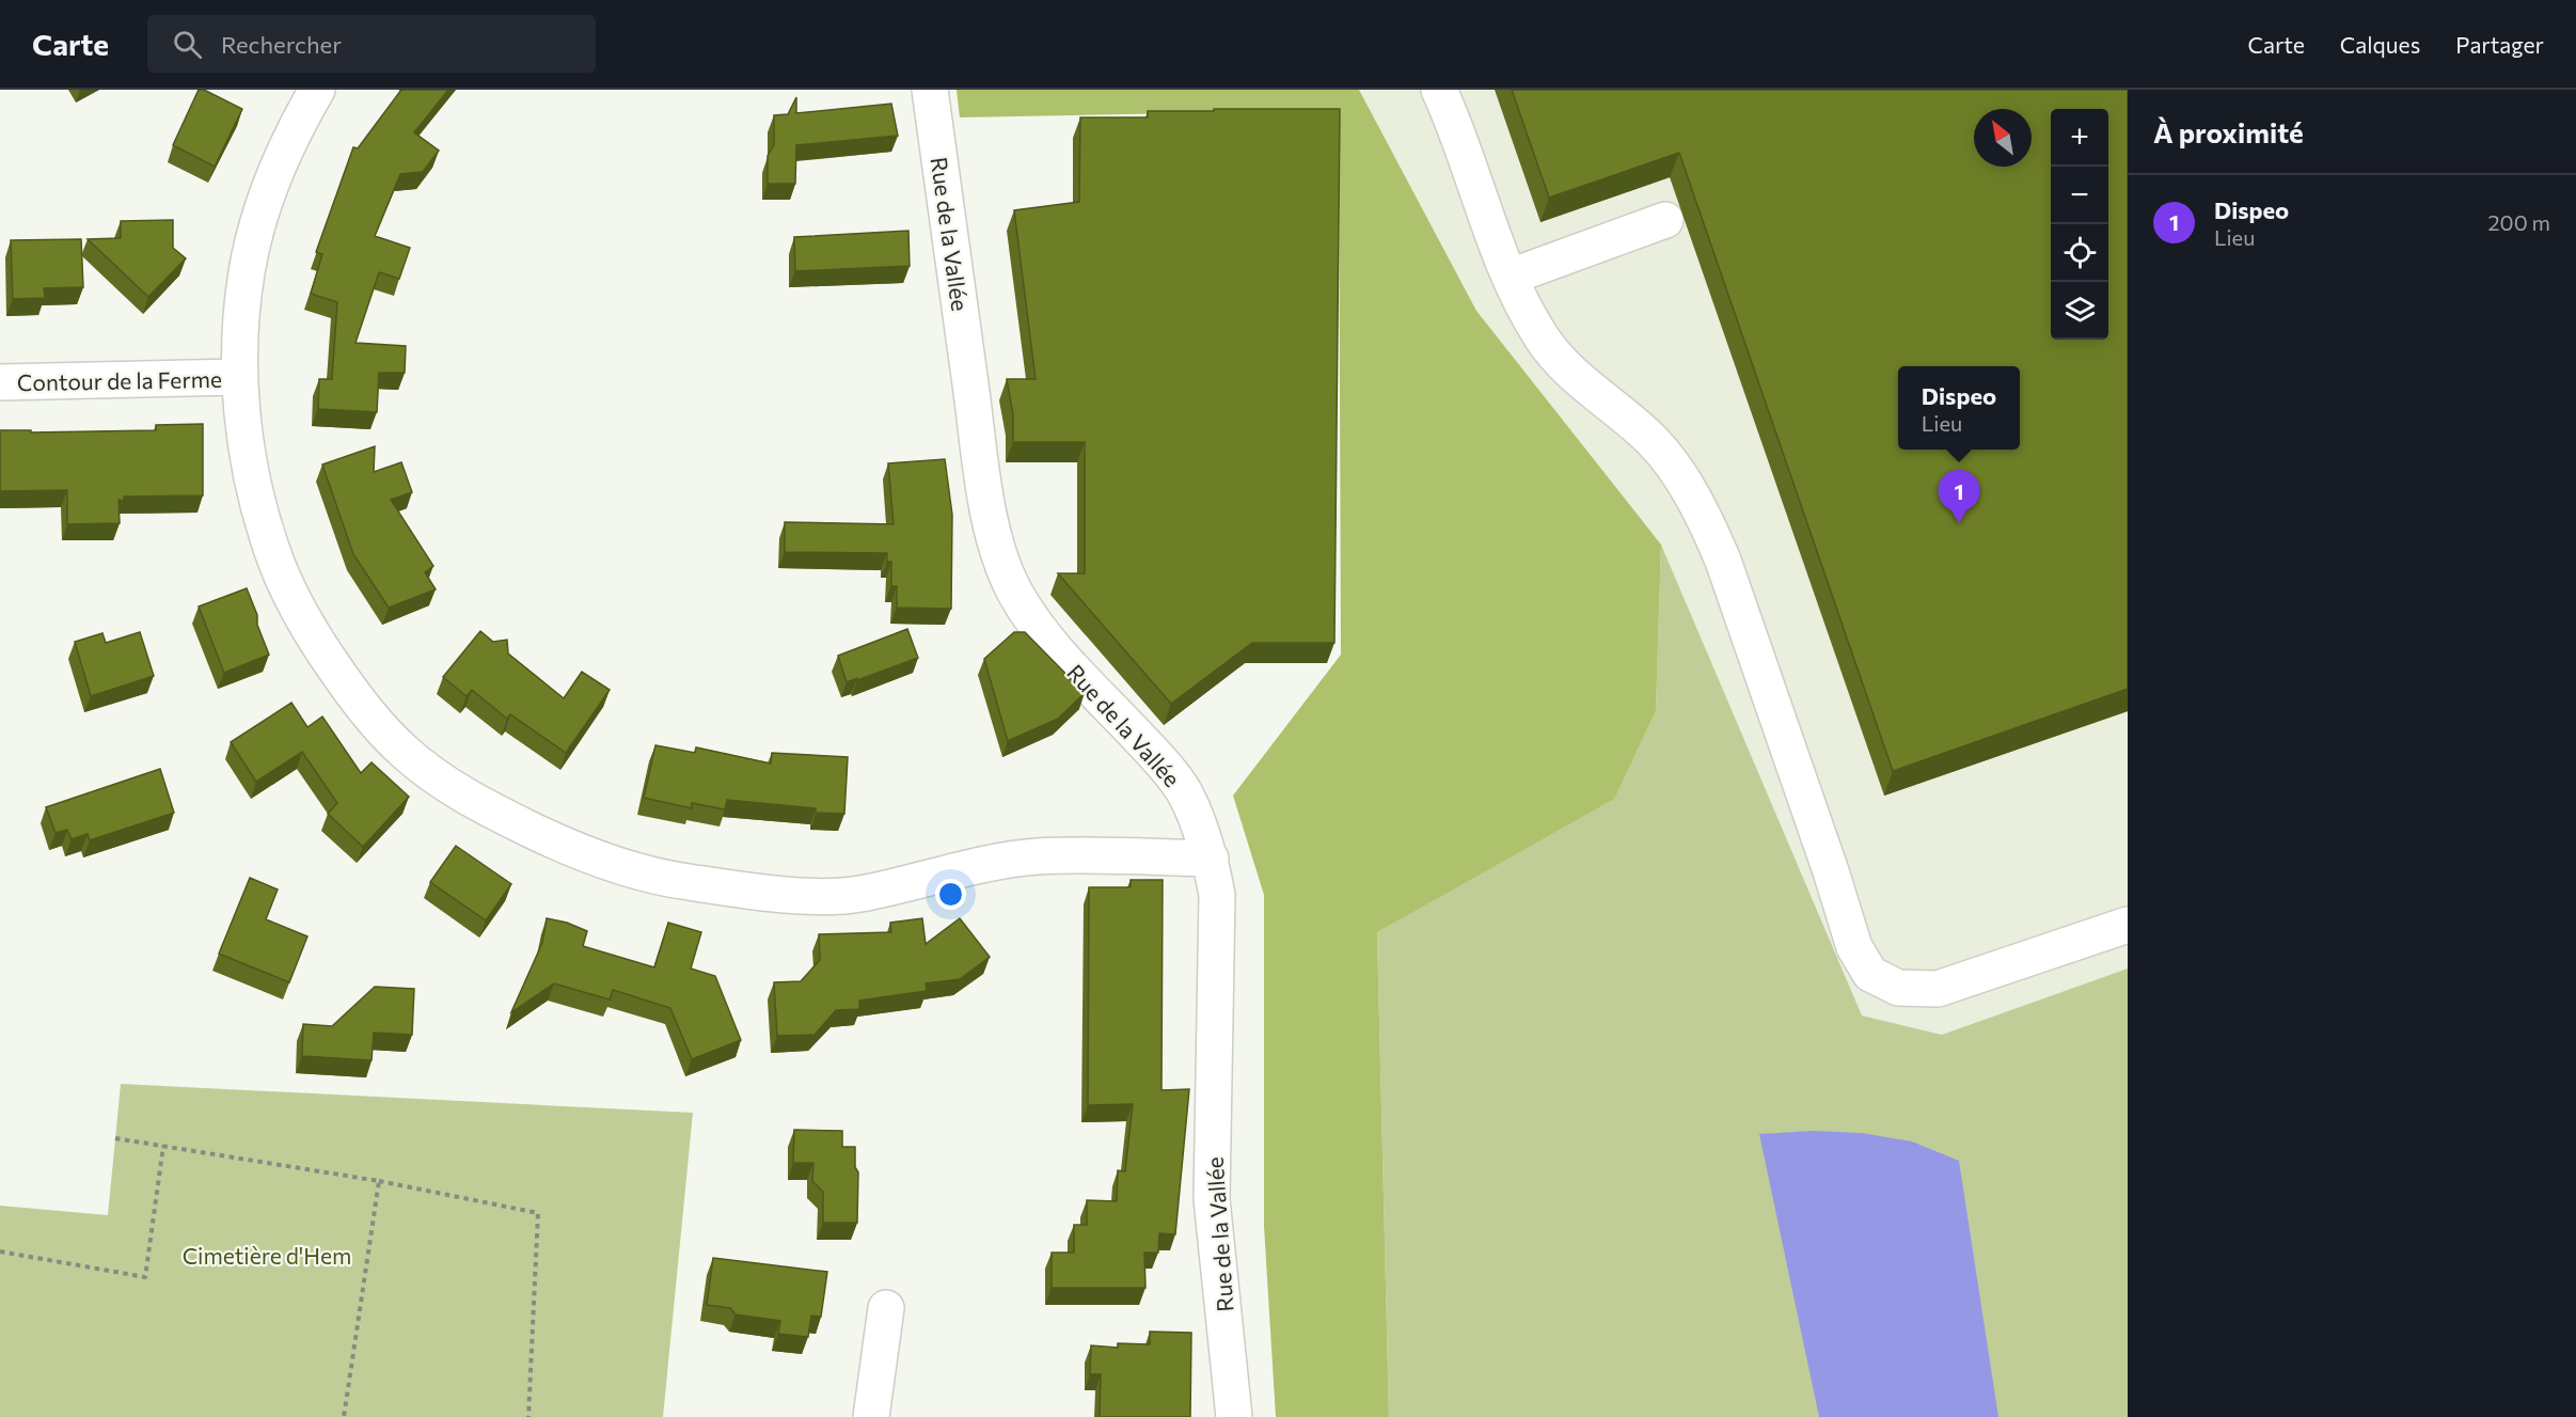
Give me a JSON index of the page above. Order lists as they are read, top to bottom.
{
  "streets": {
    "street": ["Rue de la Vallée", "Contour de la Ferme"]
  },
  "crossings": [
    ["Rue de la Vallée", "Contour de la Ferme"]
  ],
  "parks": ["Cimetière d'Hem"],
  "north": "top left",
  "page": {
    "header": "Carte",
    "search": "Rechercher",
    "nav": ["Carte", "Calques", "Partager"],
    "heading": "À proximité",
    "map_buttons": ["+", "−"],
    "list": [
      {
        "mark": "1",
        "name": "Dispeo",
        "note": "Lieu",
        "value": "200 m"
      }
    ],
    "popup": ["Dispeo", "Lieu"],
    "pins": "1"
  }
}
